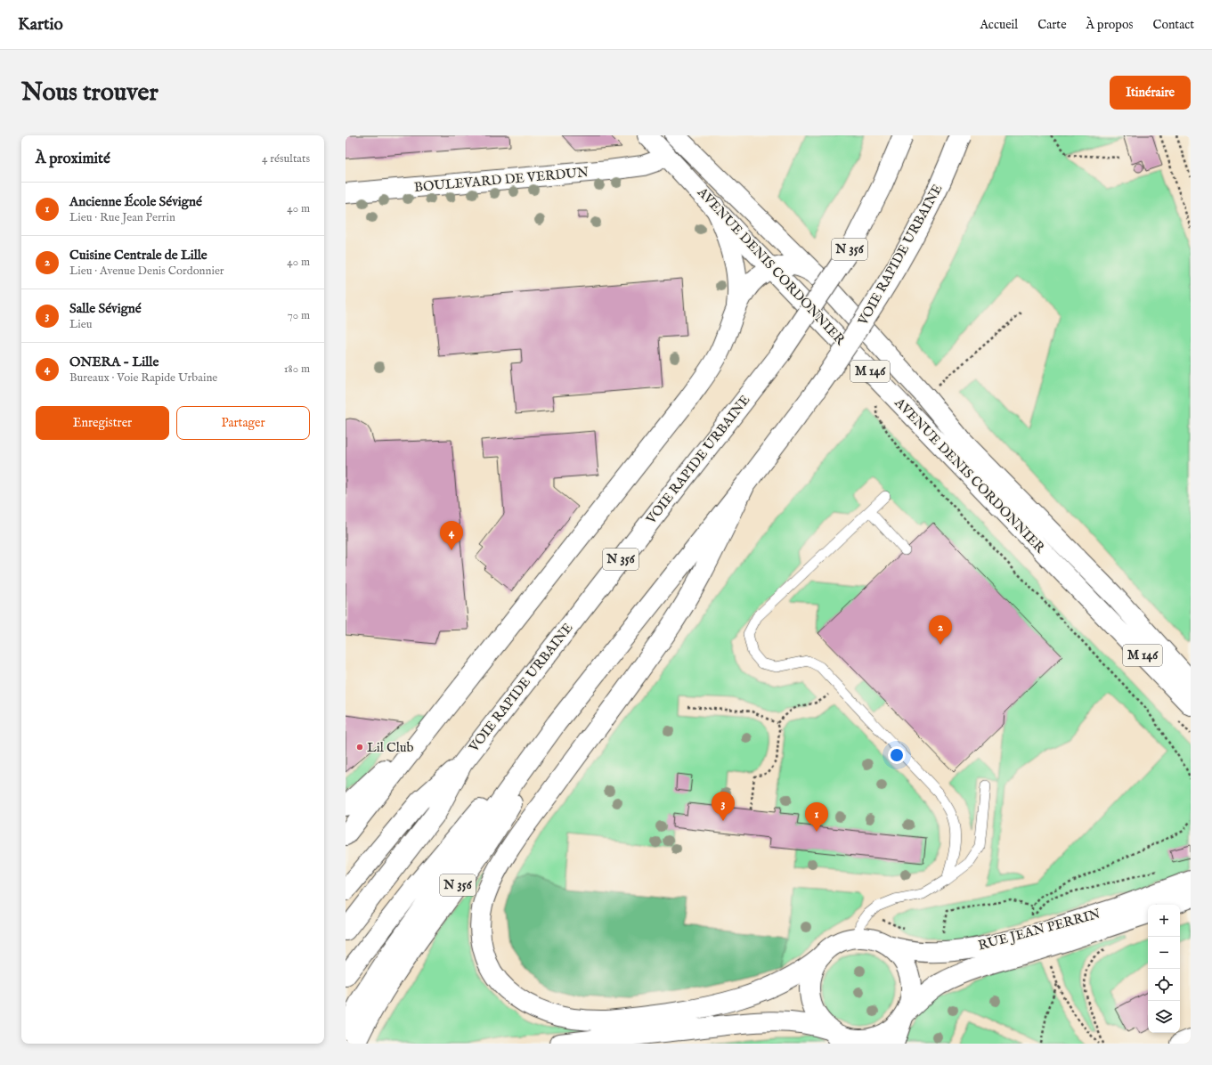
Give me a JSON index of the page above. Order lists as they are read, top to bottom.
{
  "streets": {
    "main road": [
      "BOULEVARD DE VERDUN",
      "N 356",
      "VOIE RAPIDE URBAINE",
      "AVENUE DENIS CORDONNIER",
      "M 146",
      "RUE JEAN PERRIN"
    ]
  },
  "crossings": [
    ["BOULEVARD DE VERDUN", "AVENUE DENIS CORDONNIER"],
    ["N 356", "VOIE RAPIDE URBAINE"]
  ],
  "places": ["Lil Club"],
  "page": {
    "header": "Kartio",
    "nav": [
      "Accueil",
      "Carte",
      "À propos",
      "Contact"
    ],
    "buttons": [
      "Itinéraire",
      ["Enregistrer", "Partager"]
    ],
    "title": "Nous trouver",
    "heading": ["À proximité", "4 résultats"],
    "list": [
      {
        "mark": "1",
        "name": "Ancienne École Sévigné",
        "note": "Lieu · Rue Jean Perrin",
        "value": "40 m"
      },
      {
        "mark": "2",
        "name": "Cuisine Centrale de Lille",
        "note": "Lieu · Avenue Denis Cordonnier",
        "value": "40 m"
      },
      {
        "mark": "3",
        "name": "Salle Sévigné",
        "note": "Lieu",
        "value": "70 m"
      },
      {
        "mark": "4",
        "name": "ONERA - Lille",
        "note": "Bureaux · Voie Rapide Urbaine",
        "value": "180 m"
      }
    ],
    "pins": [
      "4",
      "2",
      "3",
      "1"
    ],
    "map_buttons": ["+", "−"]
  }
}
